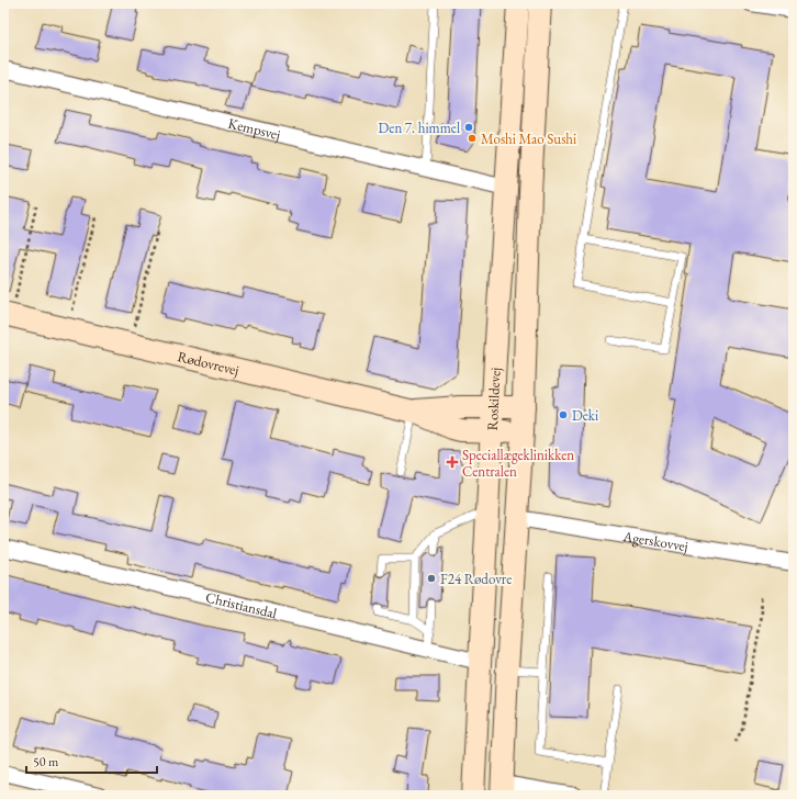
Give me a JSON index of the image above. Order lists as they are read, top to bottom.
{
  "streets": {
    "main road": ["Rødovrevej", "Roskildevej"],
    "street": ["Kempsvej", "Agerskovvej", "Christiansdal"]
  },
  "crossings": [
    ["Kempsvej", "Roskildevej"],
    ["Rødovrevej", "Roskildevej"],
    ["Roskildevej", "Christiansdal"]
  ],
  "places": {
    "other": [
      "Den 7. himmel",
      "Moshi Mao Sushi",
      "Deki",
      "F24 Rødovre"
    ],
    "health": ["Speciallægeklinikken Centralen"]
  },
  "scale_bar": "50 m"
}
